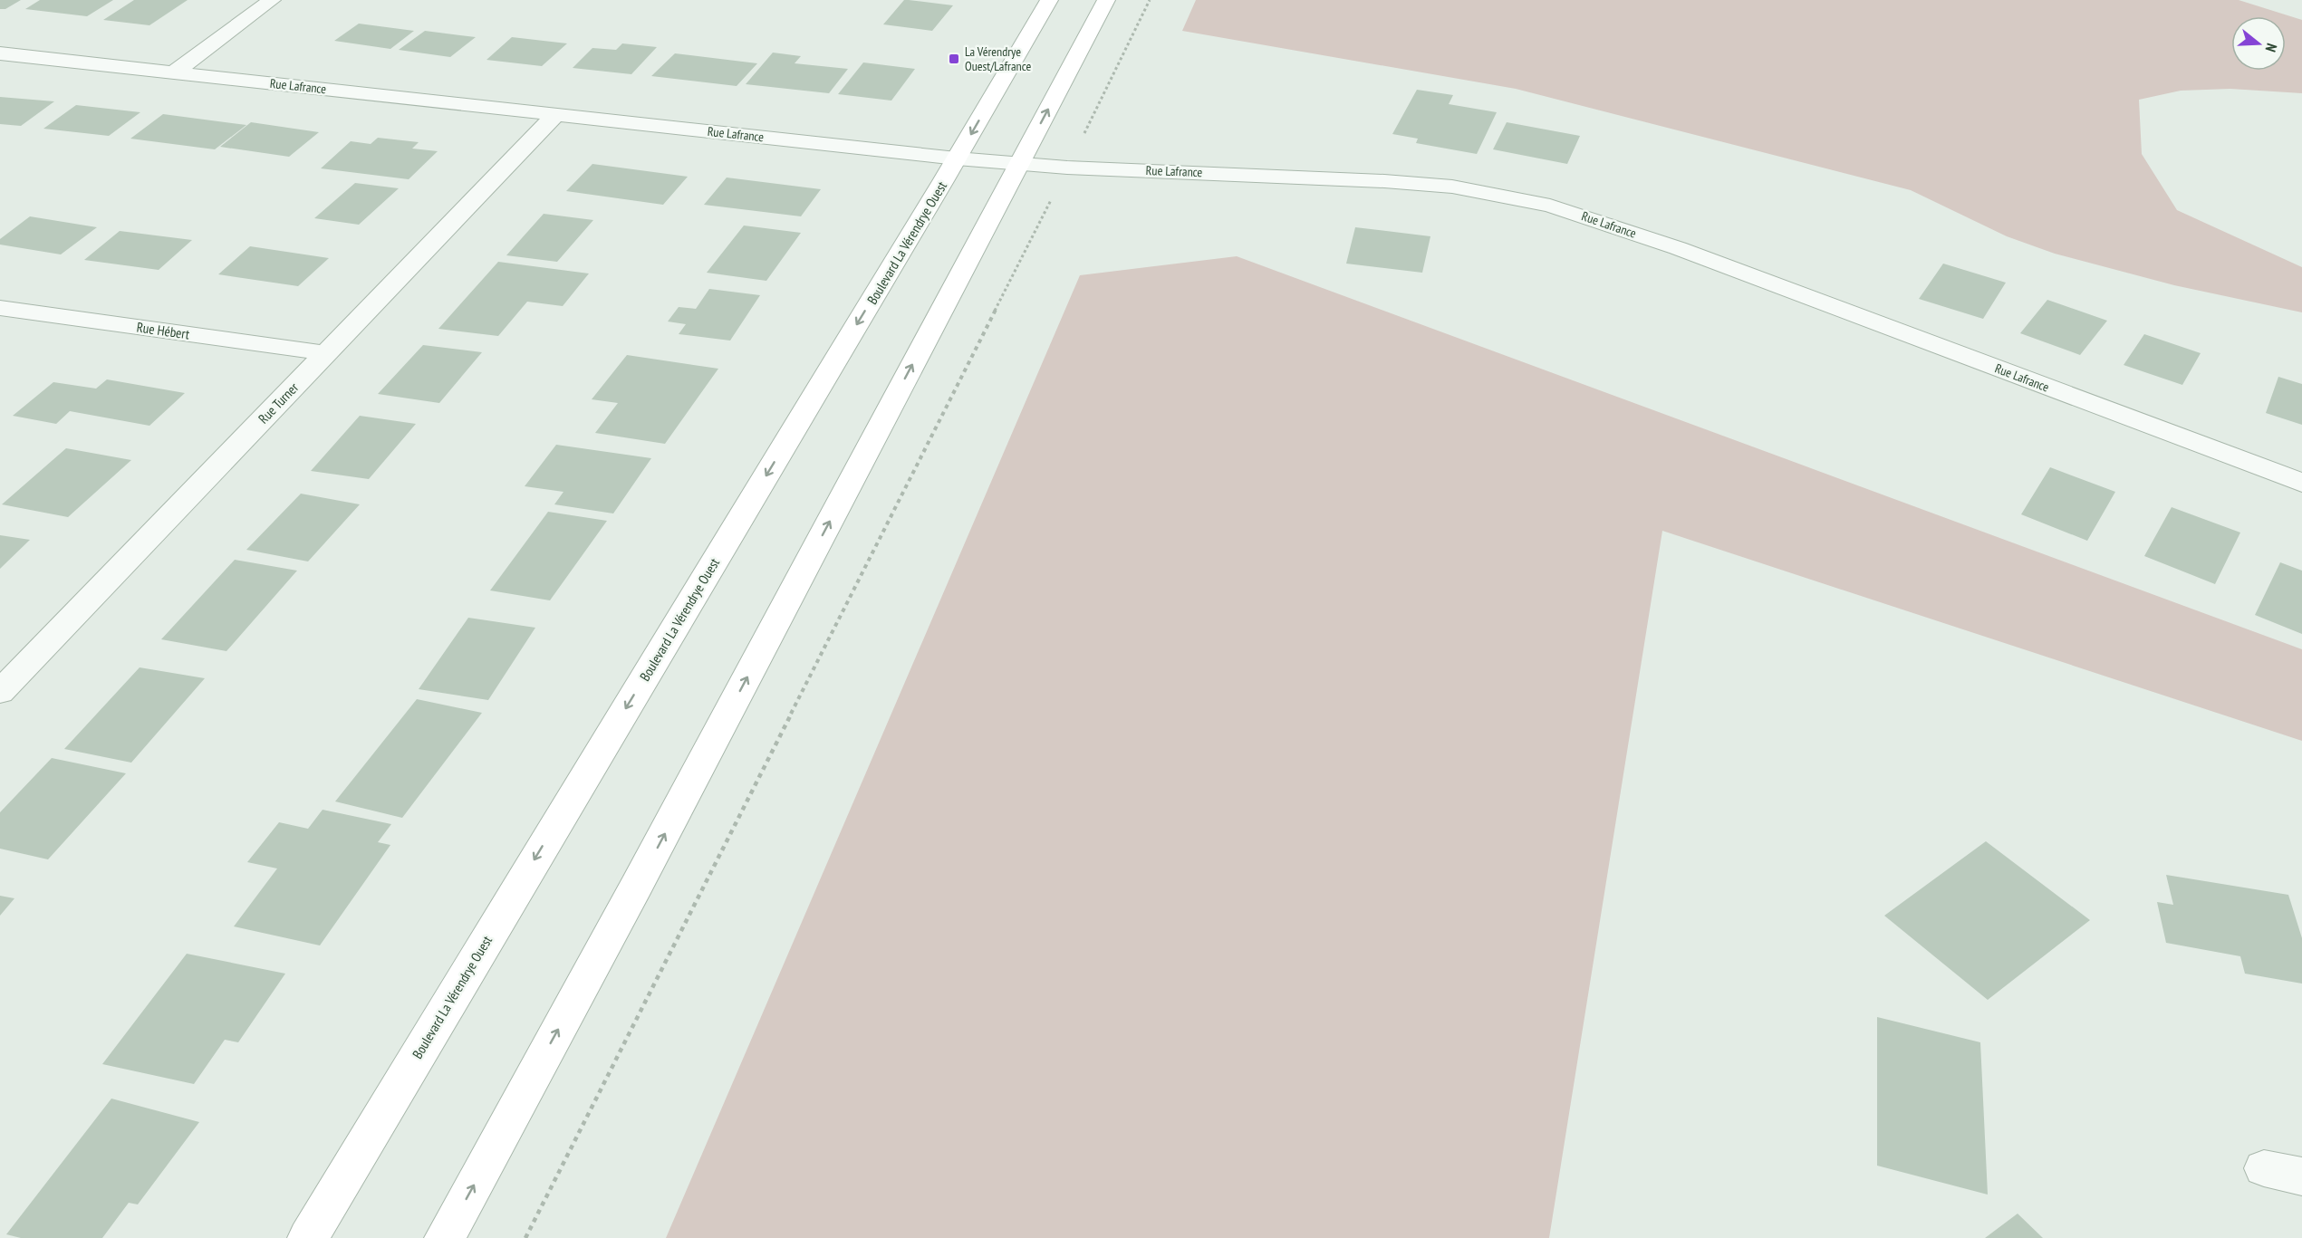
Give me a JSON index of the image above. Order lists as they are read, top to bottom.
{
  "streets": {
    "main road": ["Boulevard La Vérendrye Ouest"],
    "street": ["Rue Lafrance", "Rue Hébert", "Rue Turner"]
  },
  "crossings": [
    ["Rue Lafrance", "Boulevard La Vérendrye Ouest"],
    ["Rue Lafrance", "Rue Turner"],
    ["Rue Hébert", "Rue Turner"]
  ],
  "places": {
    "transit": ["La Vérendrye Ouest/Lafrance"]
  },
  "north": "right"
}
